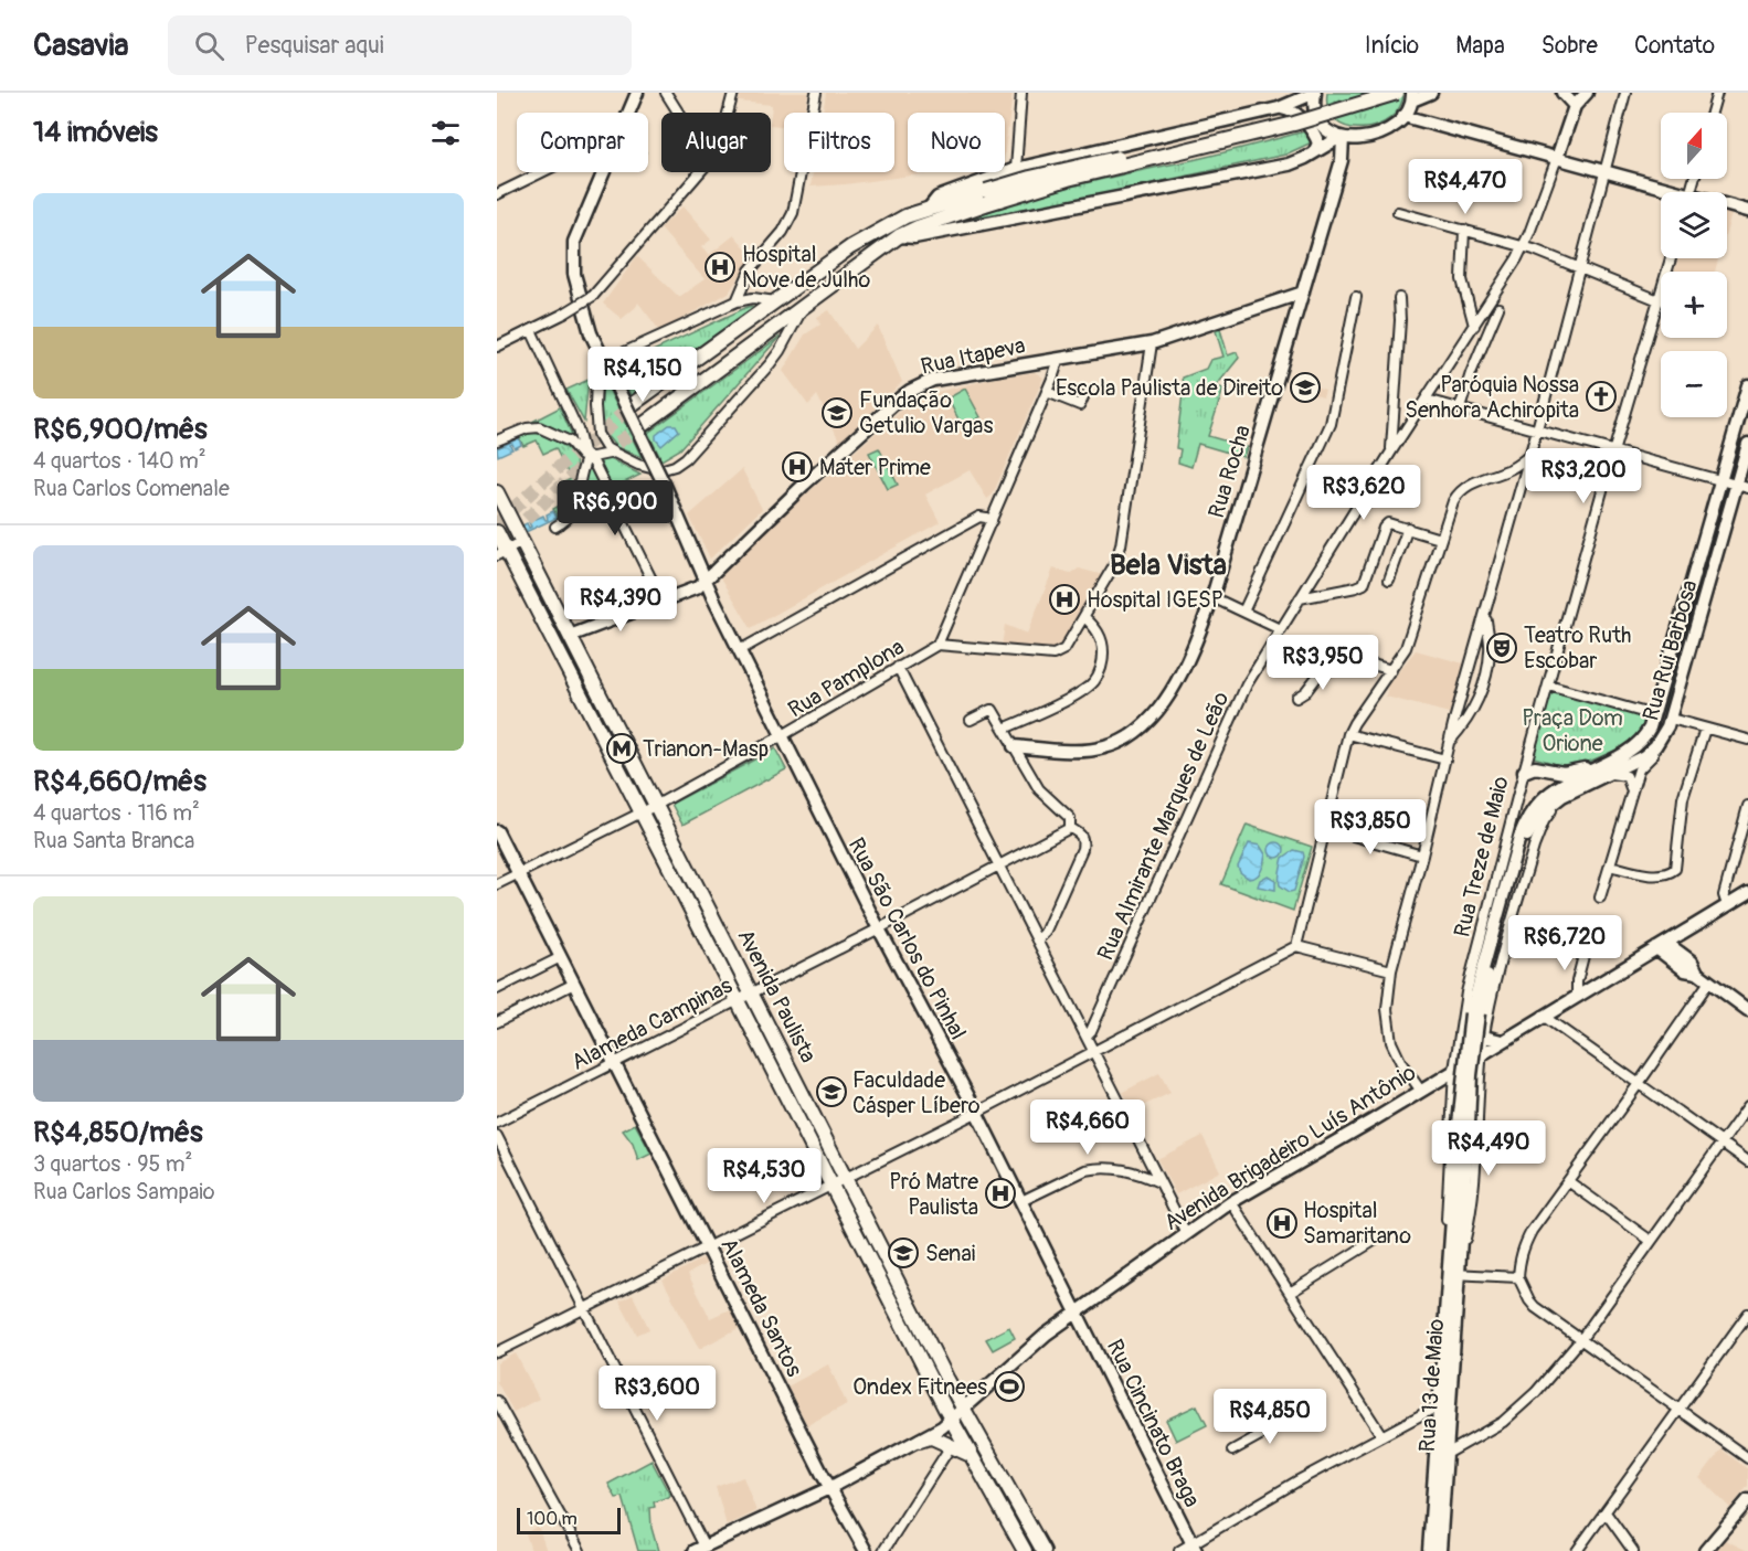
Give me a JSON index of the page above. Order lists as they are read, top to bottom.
{
  "streets": {
    "main road": [
      "Rua Itapeva",
      "Rua Rocha",
      "Rua Rui Barbosa",
      "Rua São Carlos do Pinhal",
      "Avenida Paulista",
      "Avenida Brigadeiro Luís Antônio",
      "Alameda Santos",
      "Rua 13 de Maio",
      "Rua Cincinato Braga"
    ],
    "street": [
      "Rua Pamplona",
      "Rua Almirante Marques de Leão",
      "Rua Treze de Maio",
      "Alameda Campinas"
    ]
  },
  "crossings": [
    ["Rua Itapeva", "Rua Rocha"],
    ["Rua Itapeva", "Rua Pamplona"],
    ["Rua Itapeva", "Rua São Carlos do Pinhal"],
    ["Rua Itapeva", "Avenida Paulista"],
    ["Rua Pamplona", "Rua São Carlos do Pinhal"],
    ["Rua Pamplona", "Avenida Paulista"],
    ["Rua Pamplona", "Alameda Santos"],
    ["Rua Treze de Maio", "Avenida Brigadeiro Luís Antônio"],
    ["Rua Treze de Maio", "Rua 13 de Maio"],
    ["Rua São Carlos do Pinhal", "Alameda Campinas"],
    ["Rua São Carlos do Pinhal", "Avenida Brigadeiro Luís Antônio"],
    ["Rua São Carlos do Pinhal", "Rua Cincinato Braga"],
    ["Avenida Paulista", "Alameda Campinas"],
    ["Avenida Paulista", "Avenida Brigadeiro Luís Antônio"],
    ["Alameda Campinas", "Alameda Santos"],
    ["Avenida Brigadeiro Luís Antônio", "Alameda Santos"],
    ["Avenida Brigadeiro Luís Antônio", "Rua Cincinato Braga"]
  ],
  "districts": ["Bela Vista"],
  "parks": ["Praça Dom Orione"],
  "places": {
    "hospital": [
      "Hospital Nove de Julho",
      "Mater Prime",
      "Hospital IGESP",
      "Pró Matre Paulista",
      "Hospital Samaritano"
    ],
    "school or university": [
      "Escola Paulista de Direito",
      "Fundação Getulio Vargas",
      "Faculdade Cásper Líbero",
      "Senai"
    ],
    "church": ["Paróquia Nossa Senhora Achiropita"],
    "theatre": ["Teatro Ruth Escobar"],
    "metro station": ["Trianon-Masp"],
    "sports": ["Ondex Fitnees"]
  },
  "scale_bar": "100 m",
  "north": "top",
  "page": {
    "header": "Casavia",
    "search": "Pesquisar aqui",
    "nav": [
      "Início",
      "Mapa",
      "Sobre",
      "Contato"
    ],
    "heading": "14 imóveis",
    "map_buttons": ["+", "−"],
    "chip": [
      "Comprar",
      "Alugar",
      "Filtros",
      "Novo"
    ],
    "price": [
      "R$4,470",
      "R$4,150",
      "R$3,200",
      "R$3,620",
      "R$6,900",
      "R$4,390",
      "R$3,950",
      "R$3,850",
      "R$6,720",
      "R$4,660",
      "R$4,490",
      "R$4,530",
      "R$3,600",
      "R$4,850"
    ],
    "list": [
      {
        "name": "R$6,900/mês",
        "note": "4 quartos · 140 m² · Rua Carlos Comenale"
      },
      {
        "name": "R$4,660/mês",
        "note": "4 quartos · 116 m² · Rua Santa Branca"
      },
      {
        "name": "R$4,850/mês",
        "note": "3 quartos · 95 m² · Rua Carlos Sampaio"
      }
    ],
    "scale": "100 m"
  }
}
